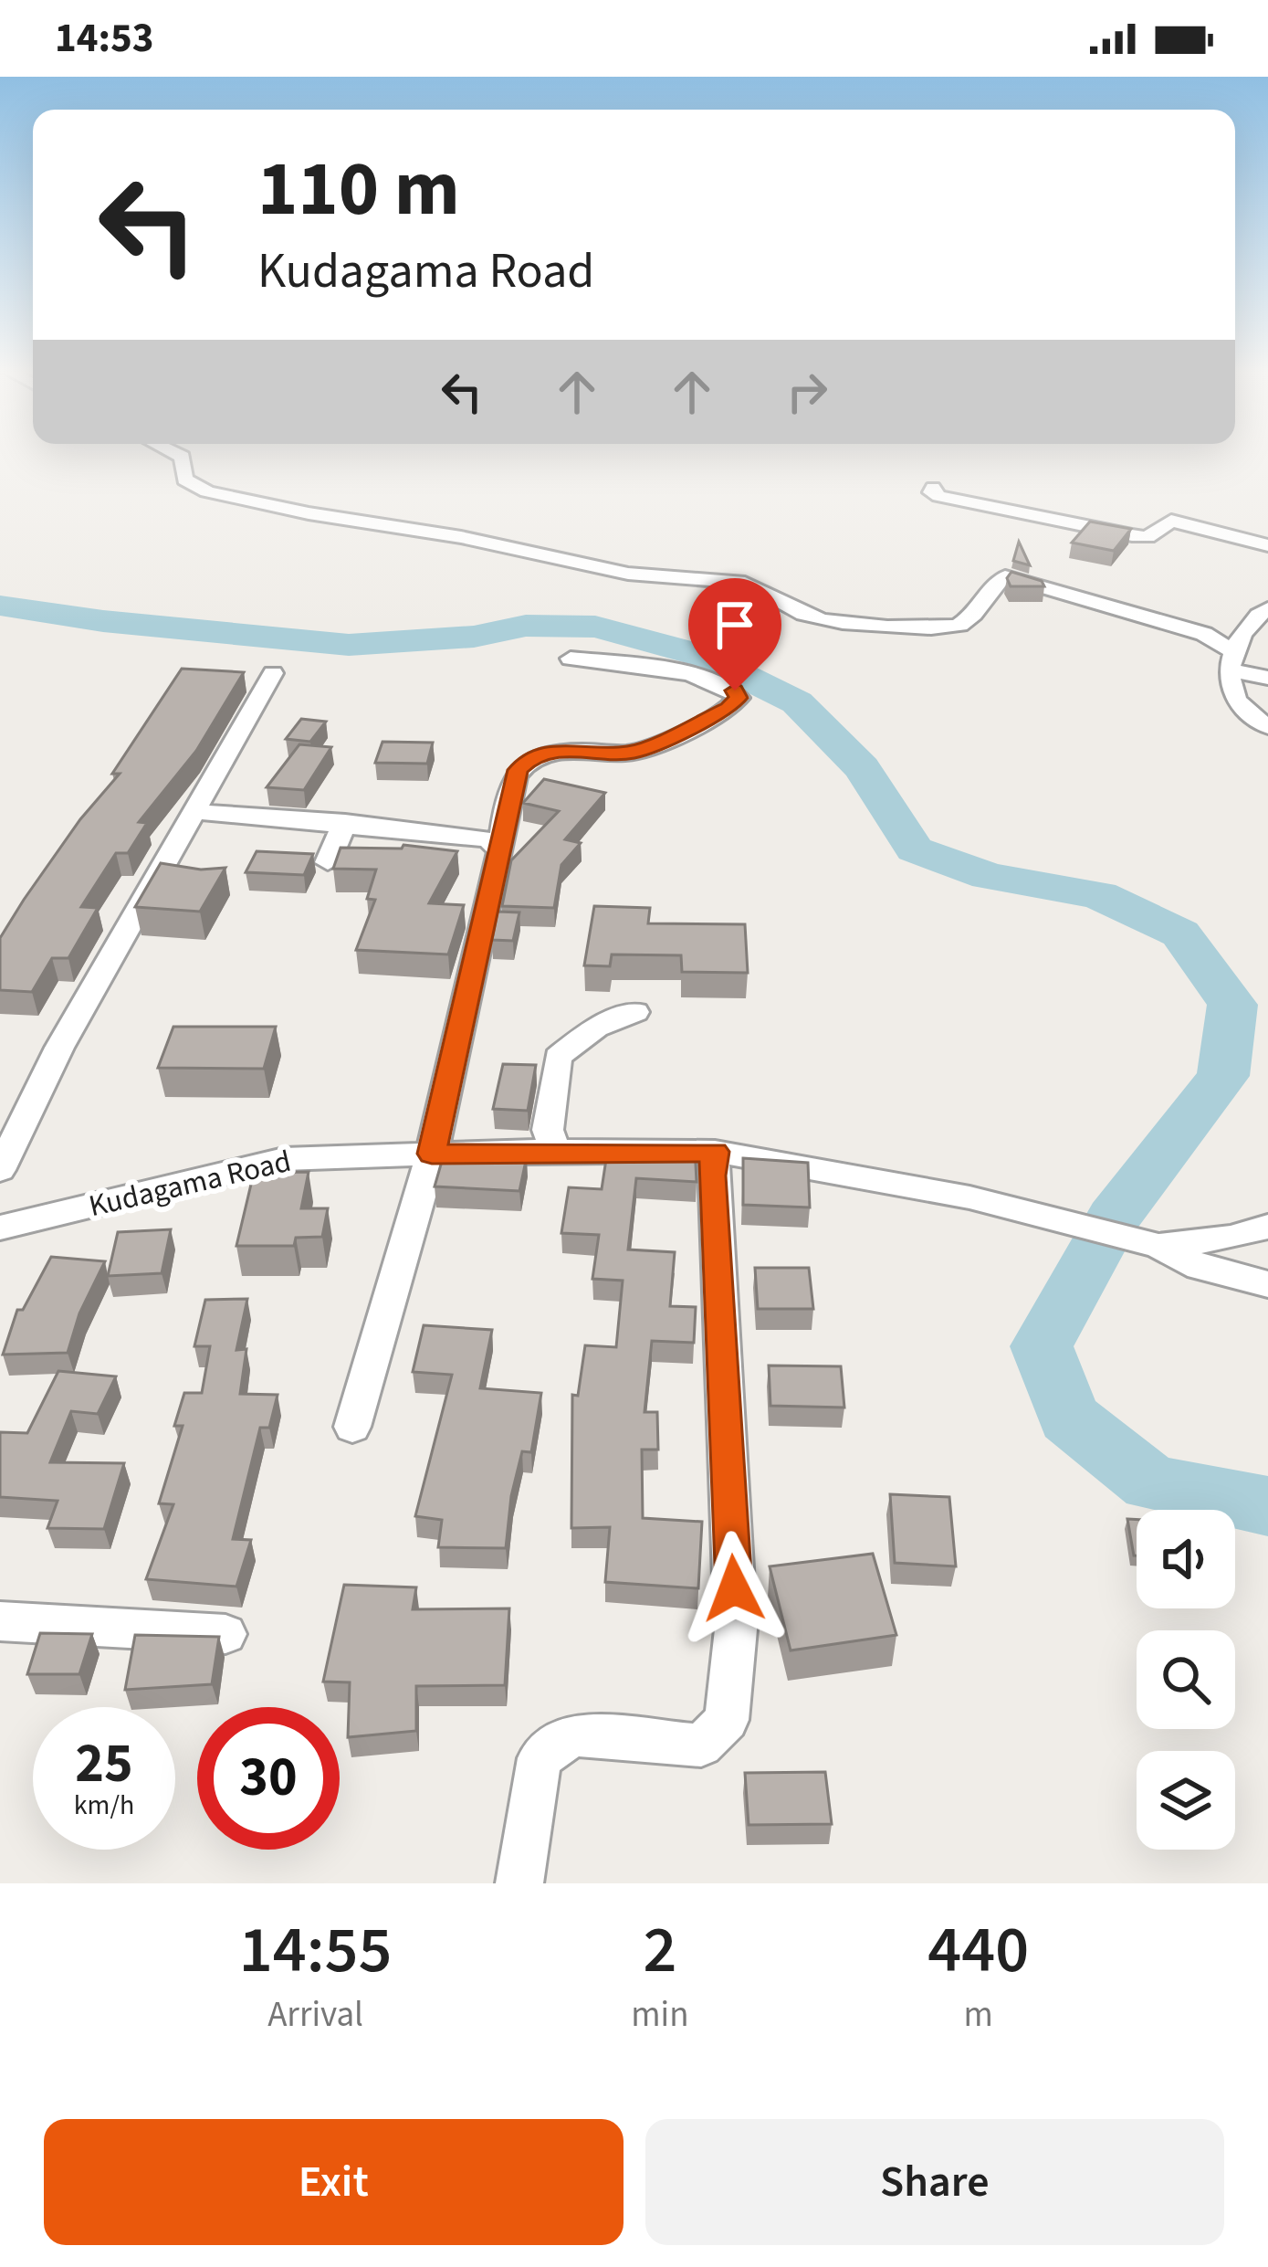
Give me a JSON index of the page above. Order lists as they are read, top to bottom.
{
  "streets": {
    "street": ["Kudagama Road"]
  },
  "page": {
    "status": "14:53",
    "turn": ["110 m", "Kudagama Road"],
    "speed": "25 km/h",
    "limit": "30",
    "eta": [
      "14:55",
      "Arrival",
      "2",
      "min",
      "440",
      "m"
    ],
    "buttons": ["Exit", "Share"]
  }
}
